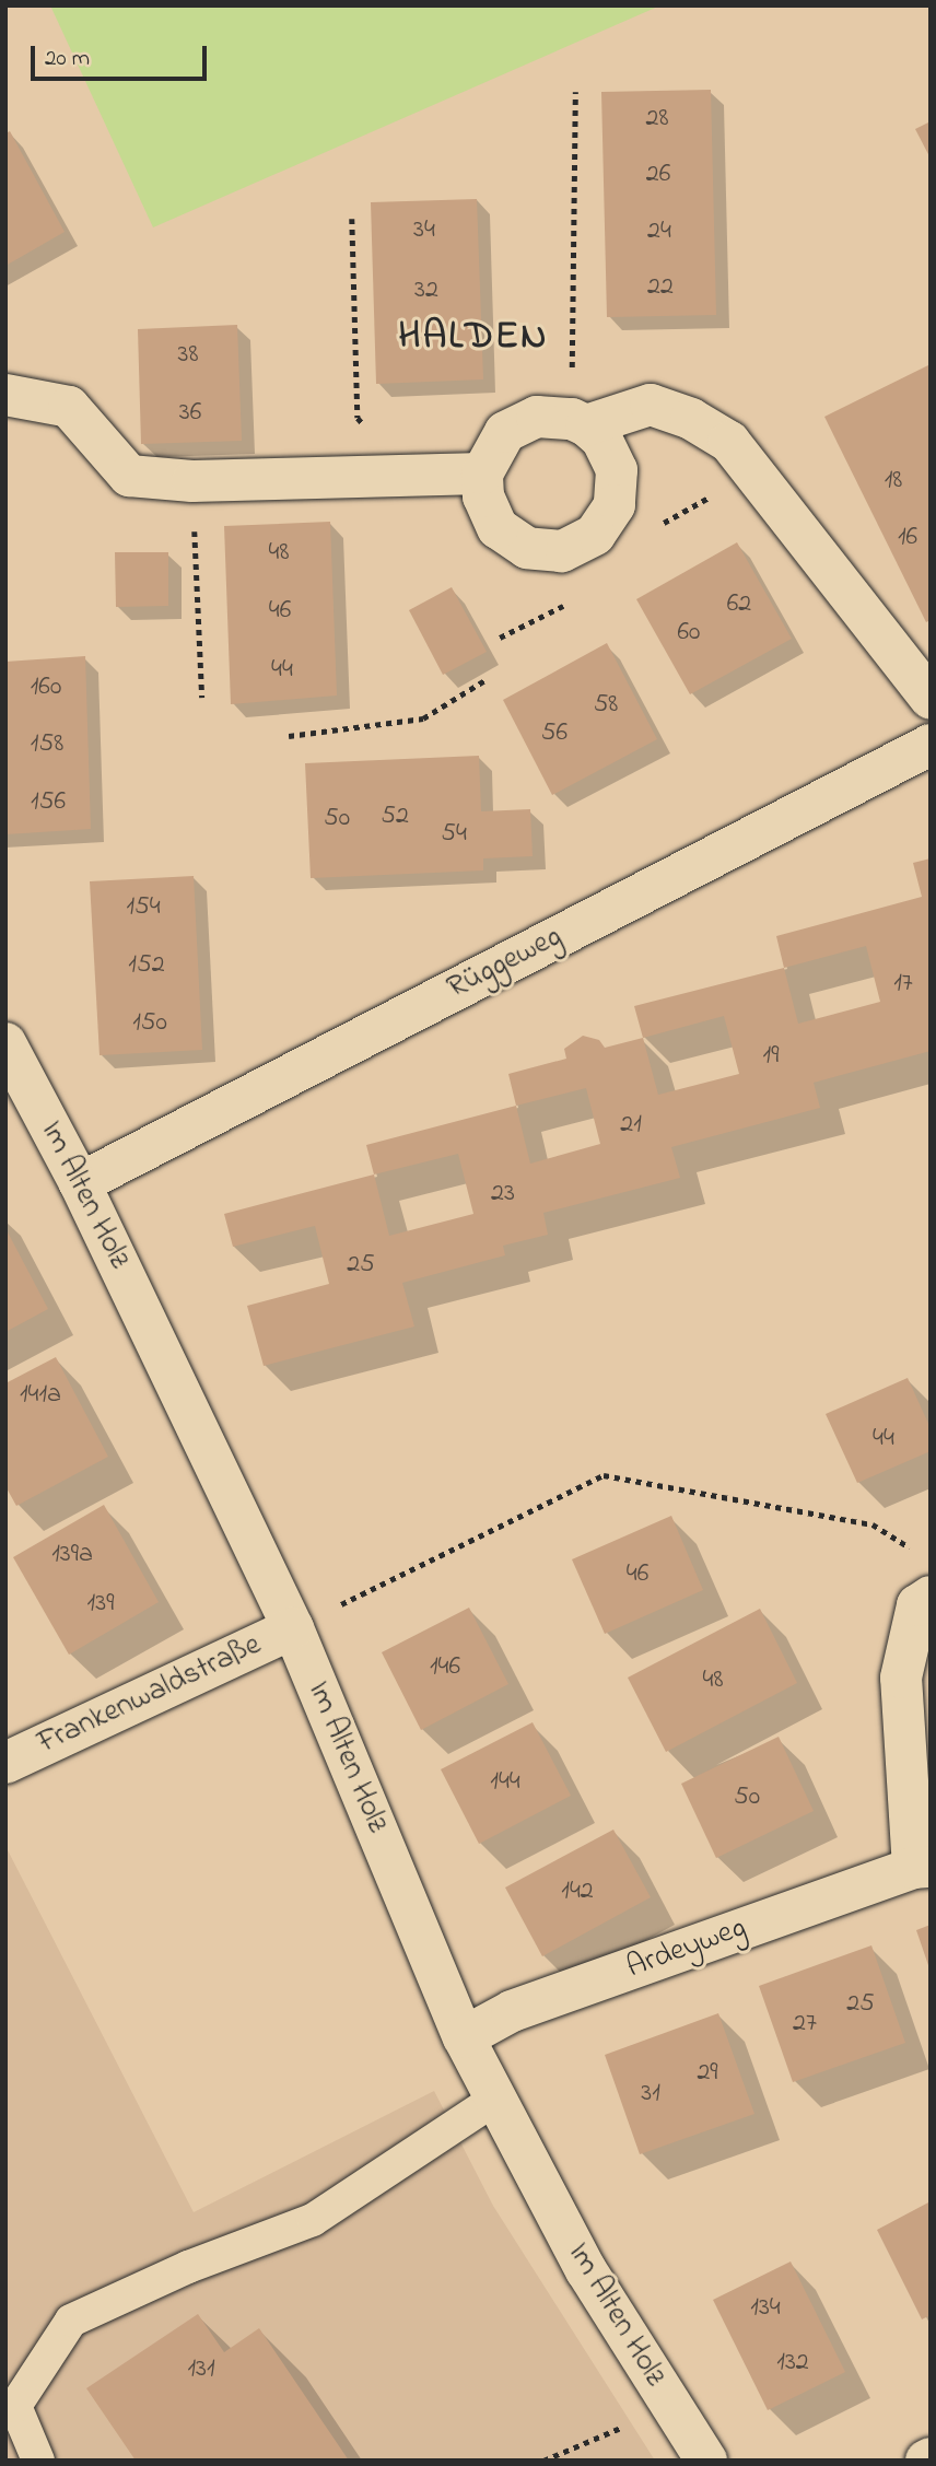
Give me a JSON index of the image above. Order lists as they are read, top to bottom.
{
  "streets": {
    "street": [
      "Rüggeweg",
      "Im Alten Holz",
      "Frankenwaldstraße",
      "Ardeyweg"
    ]
  },
  "crossings": [
    ["Rüggeweg", "Im Alten Holz"],
    ["Im Alten Holz", "Frankenwaldstraße"],
    ["Im Alten Holz", "Ardeyweg"]
  ],
  "districts": ["HALDEN"],
  "house_numbers": [
    "28",
    "26",
    "34",
    "24",
    "22",
    "32",
    "38",
    "36",
    "18",
    "16",
    "48",
    "62",
    "46",
    "60",
    "44",
    "160",
    "58",
    "56",
    "158",
    "156",
    "52",
    "50",
    "54",
    "154",
    "152",
    "17",
    "150",
    "19",
    "21",
    "23",
    "25",
    "141a",
    "44",
    "139a",
    "46",
    "139",
    "146",
    "48",
    "144",
    "50",
    "142",
    "25",
    "27",
    "29",
    "31",
    "134",
    "132",
    "131"
  ],
  "scale_bar": "20 m"
}
